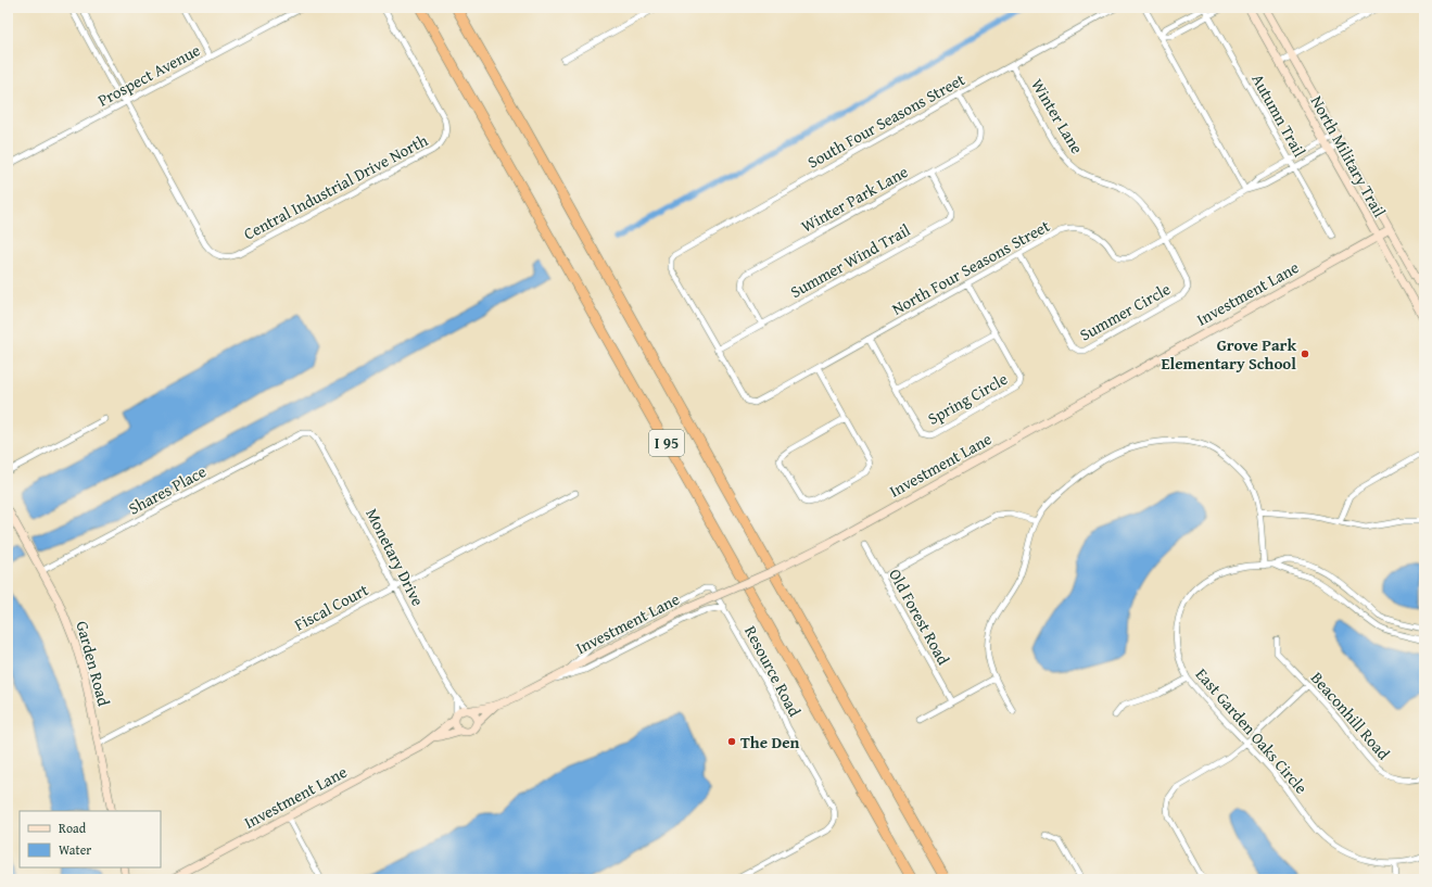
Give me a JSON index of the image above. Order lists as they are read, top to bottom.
{
  "streets": {
    "highway": ["I 95"],
    "street": [
      "Prospect Avenue",
      "Autumn Trail",
      "Winter Lane",
      "South Four Seasons Street",
      "North Military Trail",
      "Central Industrial Drive North",
      "Winter Park Lane",
      "Summer Wind Trail",
      "North Four Seasons Street",
      "Investment Lane",
      "Summer Circle",
      "Spring Circle",
      "Shares Place",
      "Monetary Drive",
      "Fiscal Court",
      "Old Forest Road",
      "Garden Road",
      "Resource Road",
      "Beaconhill Road",
      "East Garden Oaks Circle"
    ]
  },
  "crossings": [
    ["Prospect Avenue", "Central Industrial Drive North"],
    ["Winter Lane", "South Four Seasons Street"],
    ["Winter Lane", "North Four Seasons Street"],
    ["Winter Lane", "Summer Circle"],
    ["South Four Seasons Street", "Winter Park Lane"],
    ["South Four Seasons Street", "Summer Wind Trail"],
    ["South Four Seasons Street", "North Four Seasons Street"],
    ["North Military Trail", "Investment Lane"],
    ["Winter Park Lane", "Summer Wind Trail"],
    ["Summer Wind Trail", "North Four Seasons Street"],
    ["North Four Seasons Street", "Summer Circle"],
    ["North Four Seasons Street", "Spring Circle"],
    ["Investment Lane", "Monetary Drive"],
    ["Investment Lane", "Resource Road"],
    ["Shares Place", "Monetary Drive"],
    ["Shares Place", "Garden Road"],
    ["Monetary Drive", "Fiscal Court"],
    ["Fiscal Court", "Garden Road"]
  ],
  "places": ["Grove Park Elementary School", "The Den"],
  "legend": ["Road", "Water"]
}
